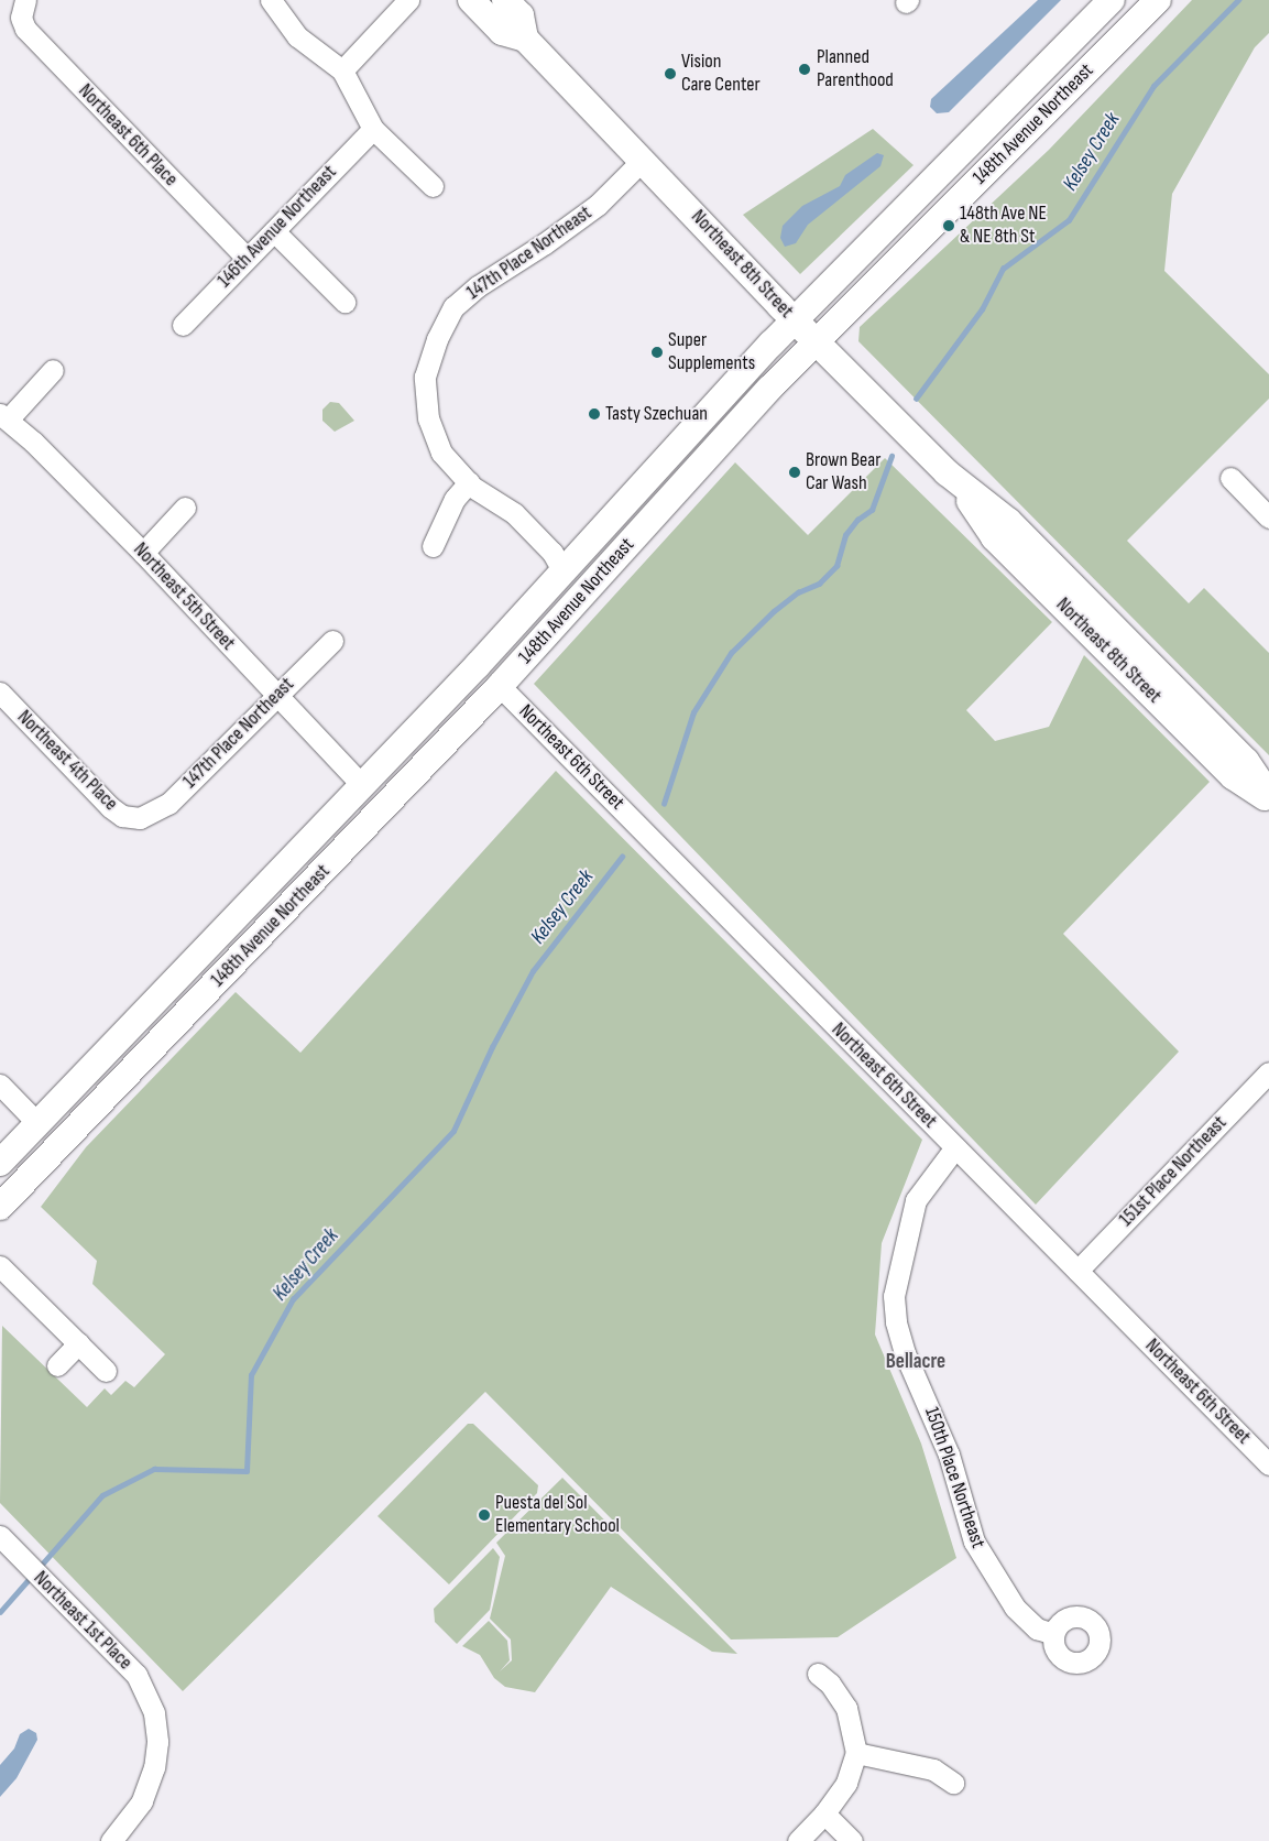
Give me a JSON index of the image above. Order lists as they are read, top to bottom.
{
  "streets": {
    "main road": ["148th Avenue Northeast", "Northeast 8th Street"],
    "street": [
      "Northeast 6th Place",
      "146th Avenue Northeast",
      "147th Place Northeast",
      "Northeast 5th Street",
      "Northeast 6th Street",
      "Northeast 4th Place",
      "151st Place Northeast",
      "150th Place Northeast",
      "Northeast 1st Place"
    ]
  },
  "crossings": [
    ["148th Avenue Northeast", "Northeast 8th Street"],
    ["148th Avenue Northeast", "Northeast 5th Street"],
    ["148th Avenue Northeast", "Northeast 6th Street"],
    ["Northeast 6th Place", "146th Avenue Northeast"],
    ["147th Place Northeast", "Northeast 8th Street"],
    ["147th Place Northeast", "Northeast 5th Street"],
    ["147th Place Northeast", "Northeast 4th Place"],
    ["Northeast 6th Street", "151st Place Northeast"],
    ["Northeast 6th Street", "150th Place Northeast"]
  ],
  "districts": ["Bellacre"],
  "water": ["Kelsey Creek"],
  "places": [
    "Planned Parenthood",
    "Vision Care Center",
    "148th Ave NE & NE 8th St",
    "Super Supplements",
    "Tasty Szechuan",
    "Brown Bear Car Wash",
    "Puesta del Sol Elementary School"
  ]
}
